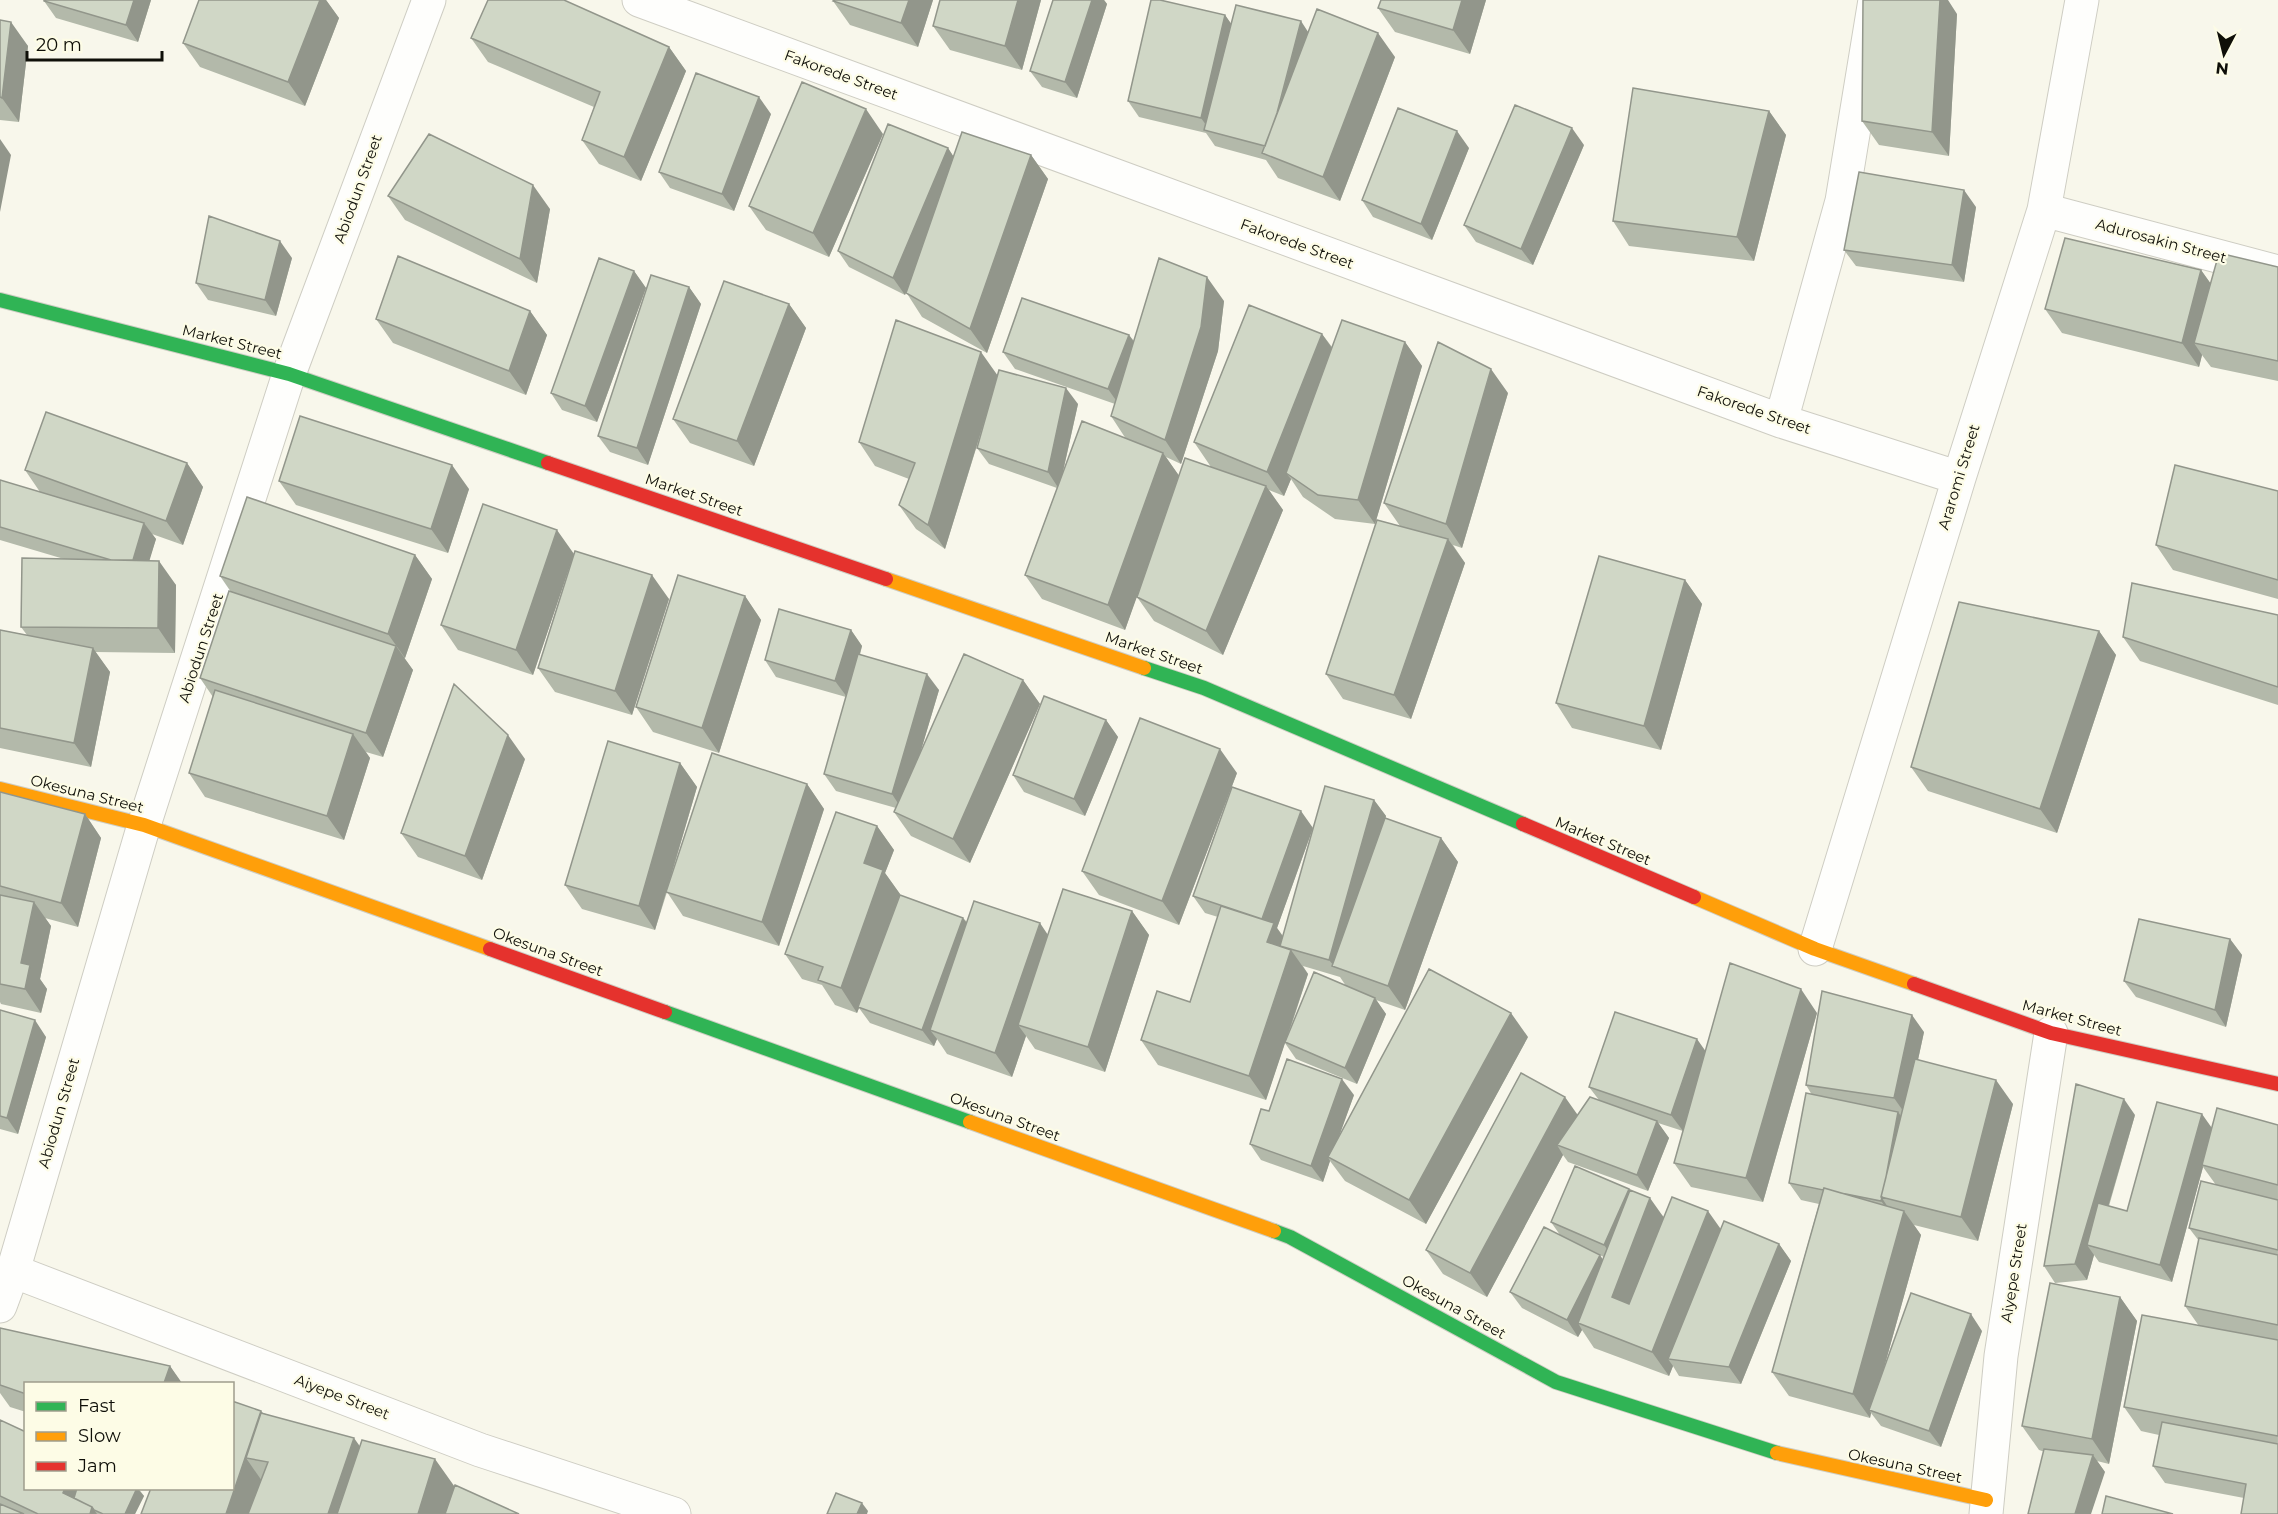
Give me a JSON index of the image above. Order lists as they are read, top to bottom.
{
  "streets": {
    "street": [
      "Fakorede Street",
      "Abiodun Street",
      "Adurosakin Street",
      "Market Street",
      "Araromi Street",
      "Okesuna Street",
      "Aiyepe Street"
    ]
  },
  "crossings": [
    ["Fakorede Street", "Araromi Street"],
    ["Abiodun Street", "Market Street"],
    ["Abiodun Street", "Okesuna Street"],
    ["Abiodun Street", "Aiyepe Street"],
    ["Adurosakin Street", "Araromi Street"],
    ["Market Street", "Araromi Street"],
    ["Market Street", "Aiyepe Street"],
    ["Okesuna Street", "Aiyepe Street"]
  ],
  "legend": ["Fast", "Slow", "Jam"],
  "scale_bar": "20 m",
  "north": "bottom"
}
